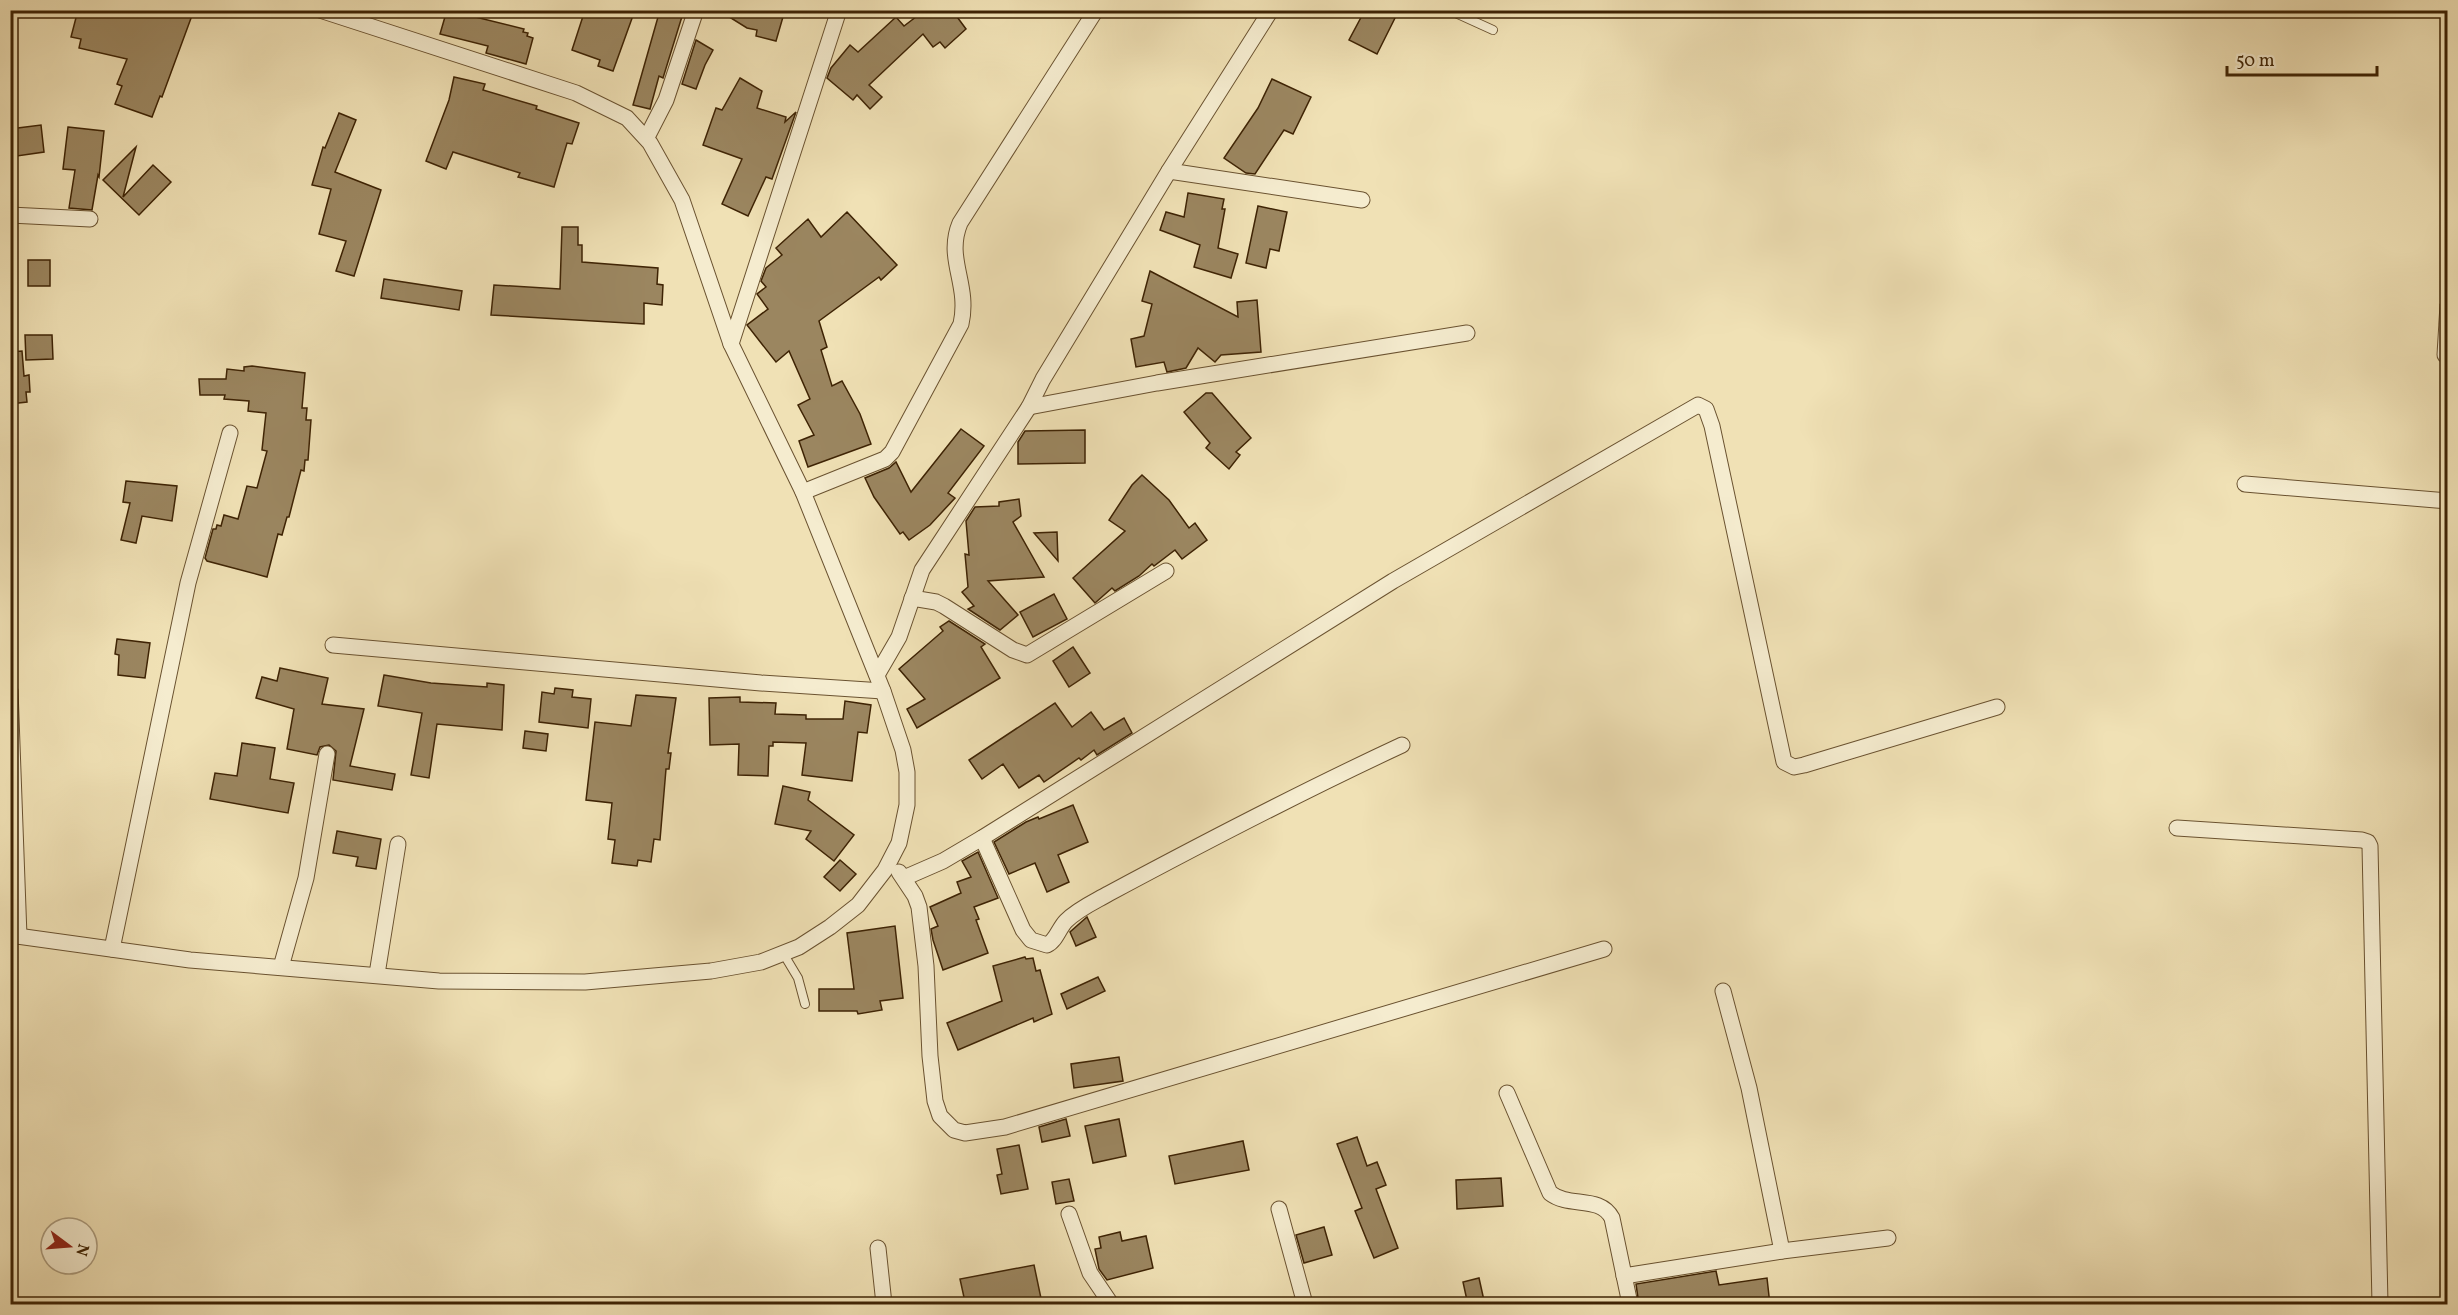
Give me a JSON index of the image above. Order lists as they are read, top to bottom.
{
  "scale_bar": "50 m",
  "north": "right"
}
